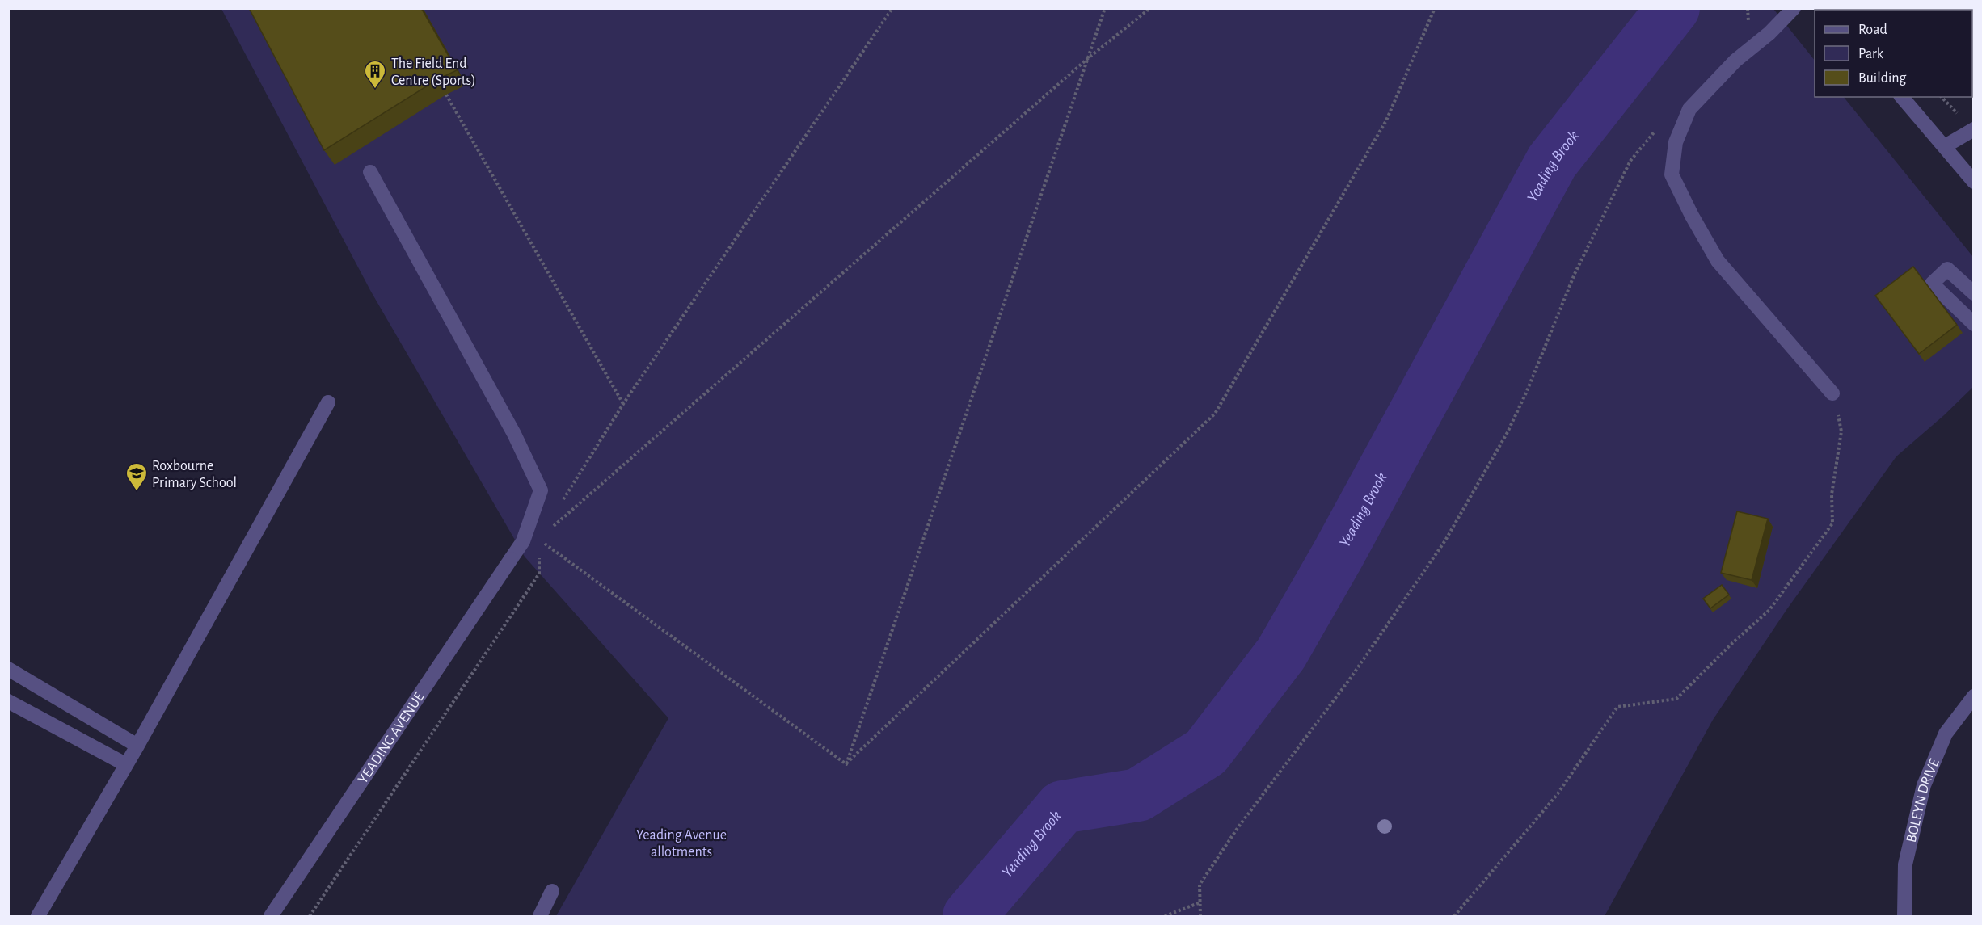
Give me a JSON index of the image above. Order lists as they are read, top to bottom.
{
  "streets": {
    "street": ["YEADING AVENUE", "BOLEYN DRIVE"]
  },
  "water": ["Yeading Brook"],
  "parks": ["Yeading Avenue allotments"],
  "places": {
    "building": ["The Field End Centre (Sports)"],
    "school or university": ["Roxbourne Primary School"]
  },
  "legend": ["Road", "Park", "Building"]
}
